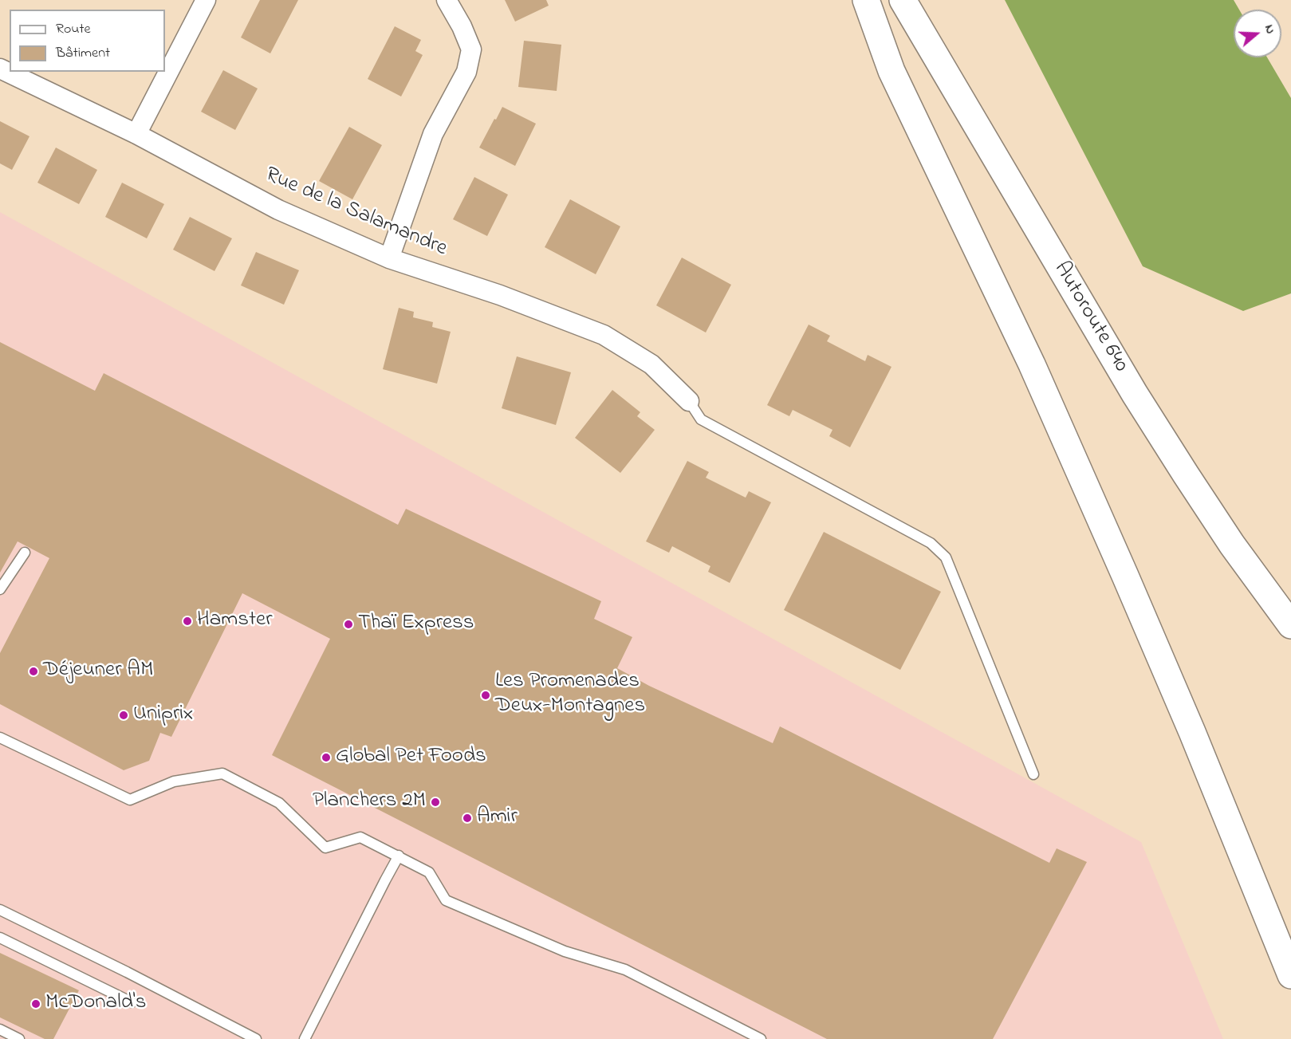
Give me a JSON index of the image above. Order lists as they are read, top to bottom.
{
  "streets": {
    "highway": ["Autoroute 640"],
    "street": ["Rue de la Salamandre"]
  },
  "places": [
    "Hamster",
    "Thaï Express",
    "Déjeuner AM",
    "Les Promenades Deux-Montagnes",
    "Uniprix",
    "Global Pet Foods",
    "Planchers 2M",
    "Amir",
    "McDonald's"
  ],
  "legend": ["Route", "Bâtiment"],
  "north": "right"
}
